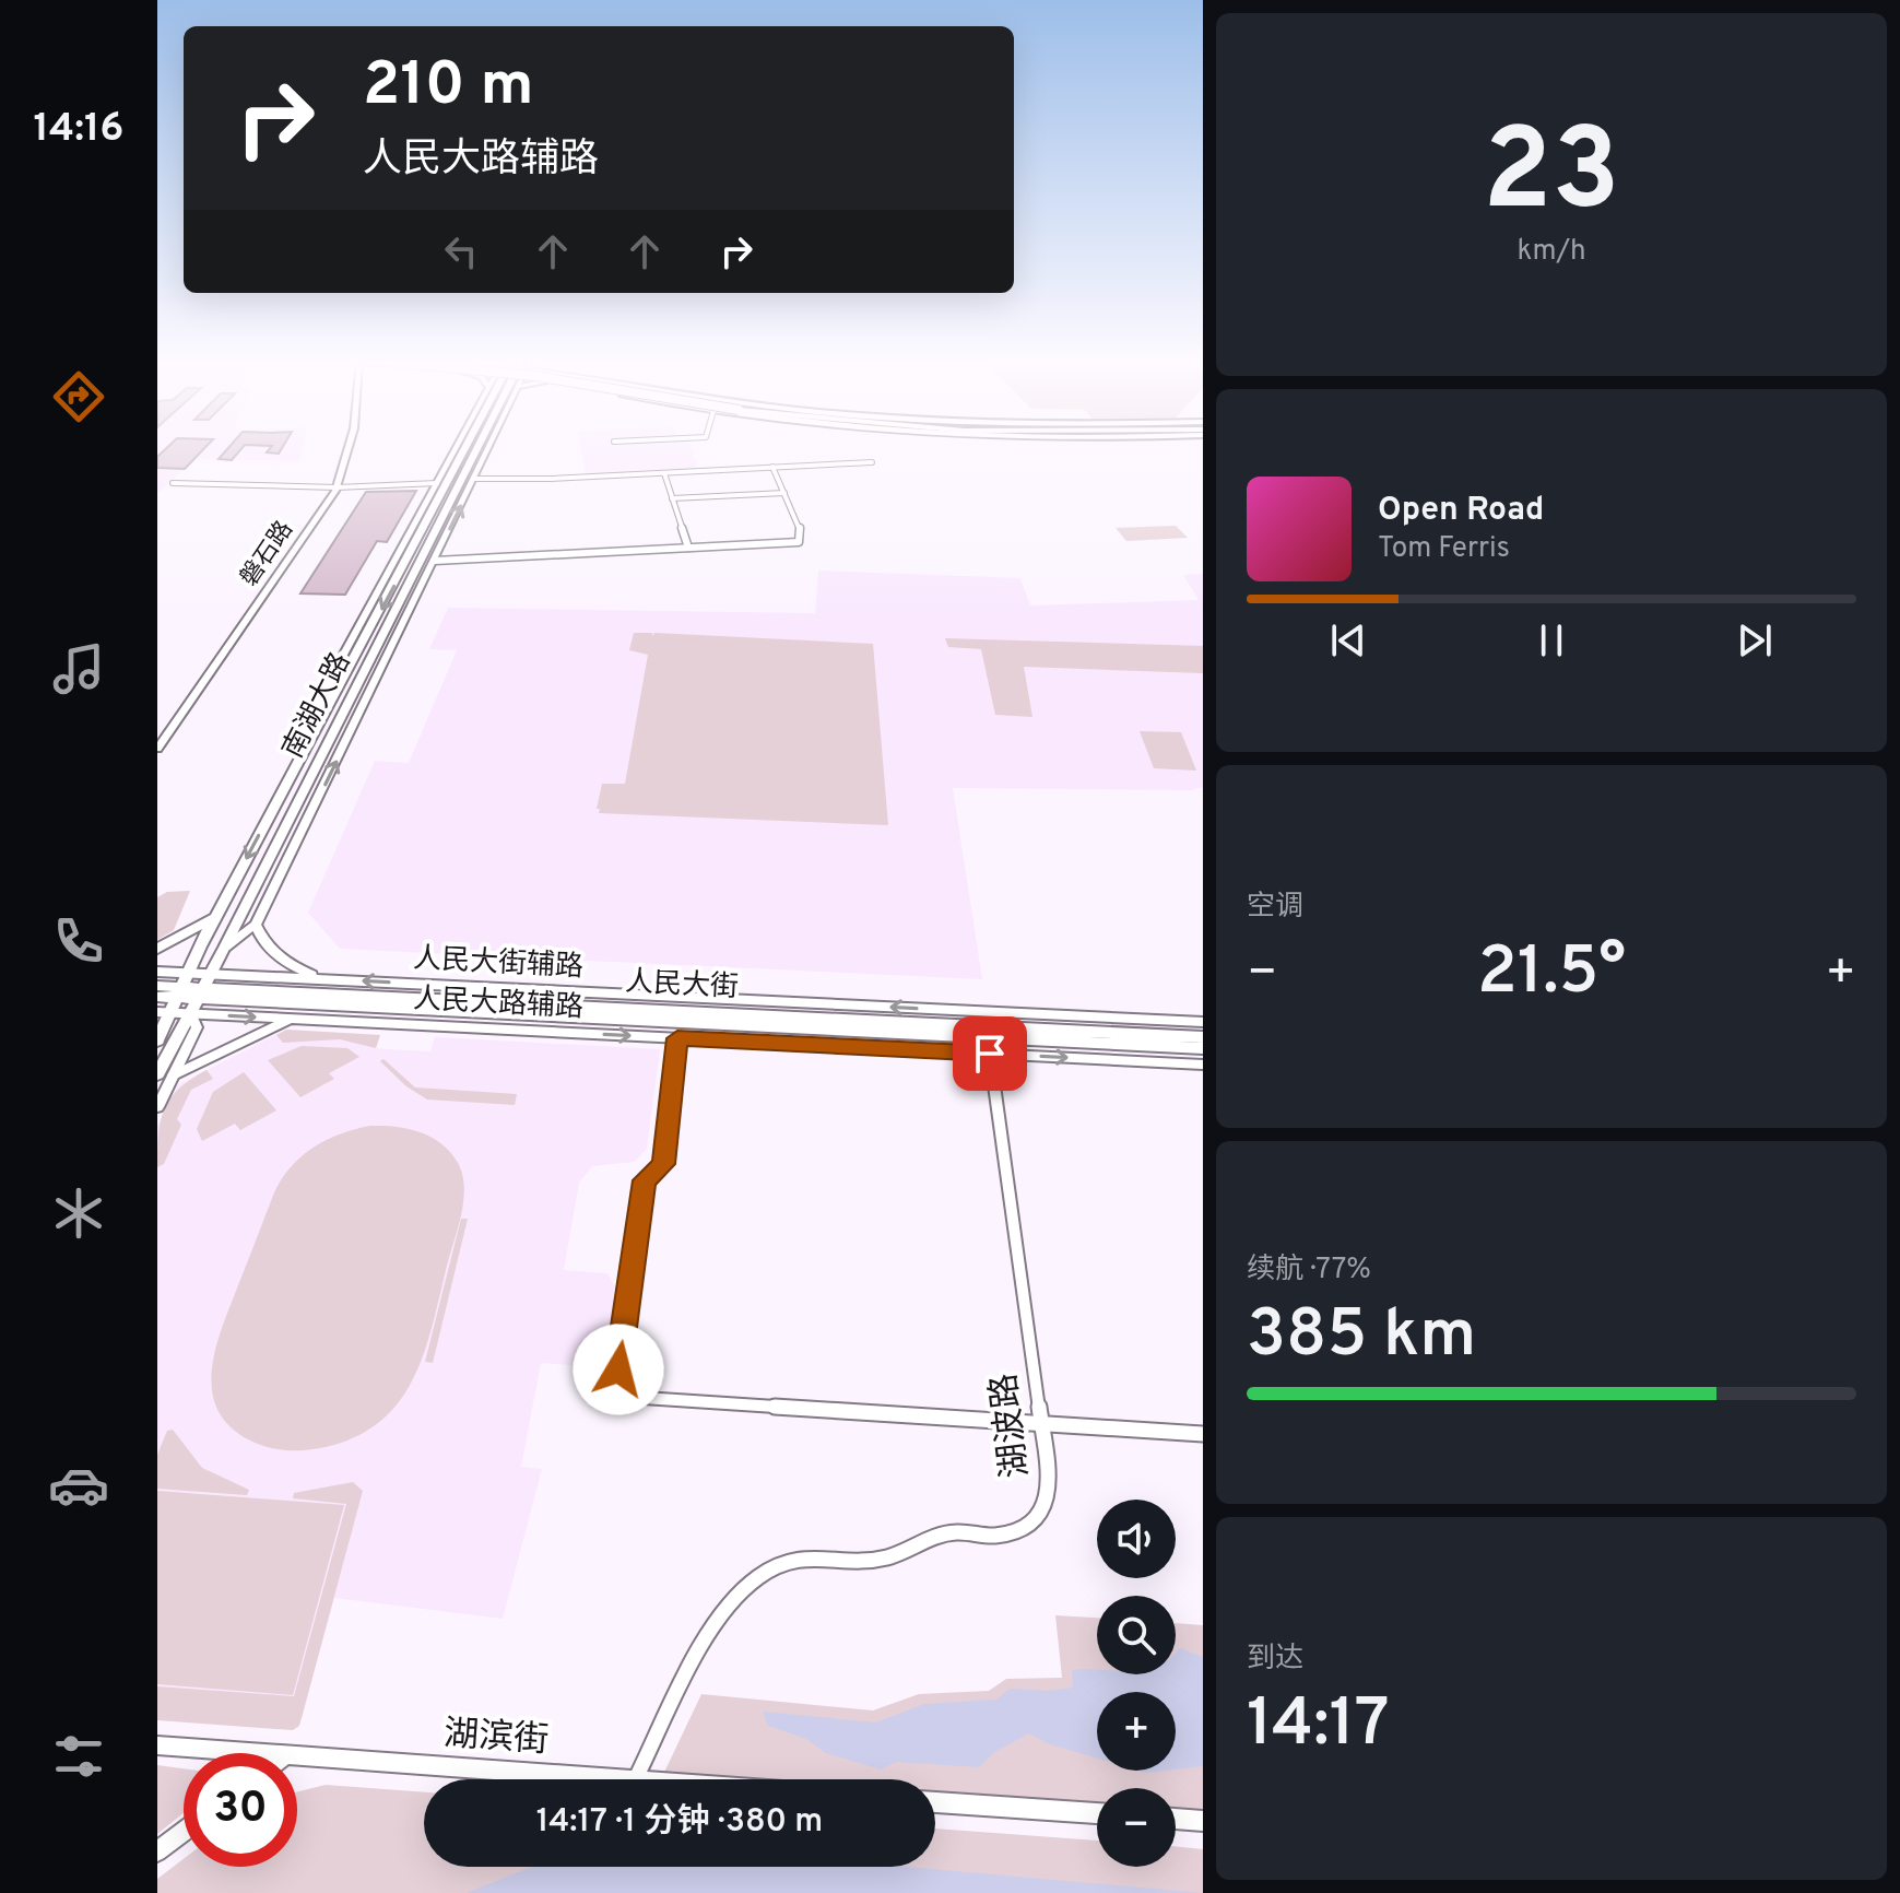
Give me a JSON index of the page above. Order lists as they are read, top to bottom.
{
  "streets": {
    "main road": [
      "南湖大路",
      "人民大街辅路",
      "人民大街",
      "人民大路辅路"
    ],
    "street": ["磐石路", "湖波路", "湖滨街"]
  },
  "crossings": [
    ["南湖大路", "人民大街辅路"],
    ["南湖大路", "人民大街"],
    ["南湖大路", "人民大路辅路"],
    ["人民大街辅路", "人民大街"],
    ["人民大街辅路", "人民大路辅路"],
    ["人民大街", "人民大路辅路"],
    ["人民大路辅路", "湖波路"]
  ],
  "one_way": ["人民大街辅路", "人民大路辅路"],
  "page": {
    "tabs": "14:16",
    "tile": [
      ["23", "km/h"],
      "空调",
      ["续航 · 77%", "385 km"],
      ["到达", "14:17"]
    ],
    "turn": ["210 m", "人民大路辅路"],
    "song": ["Open Road", "Tom Ferris"],
    "heat": ["−", "21.5°", "+"],
    "map_buttons": ["+", "−"],
    "limit": "30",
    "trip": "14:17 · 1 分钟 · 380 m"
  }
}
